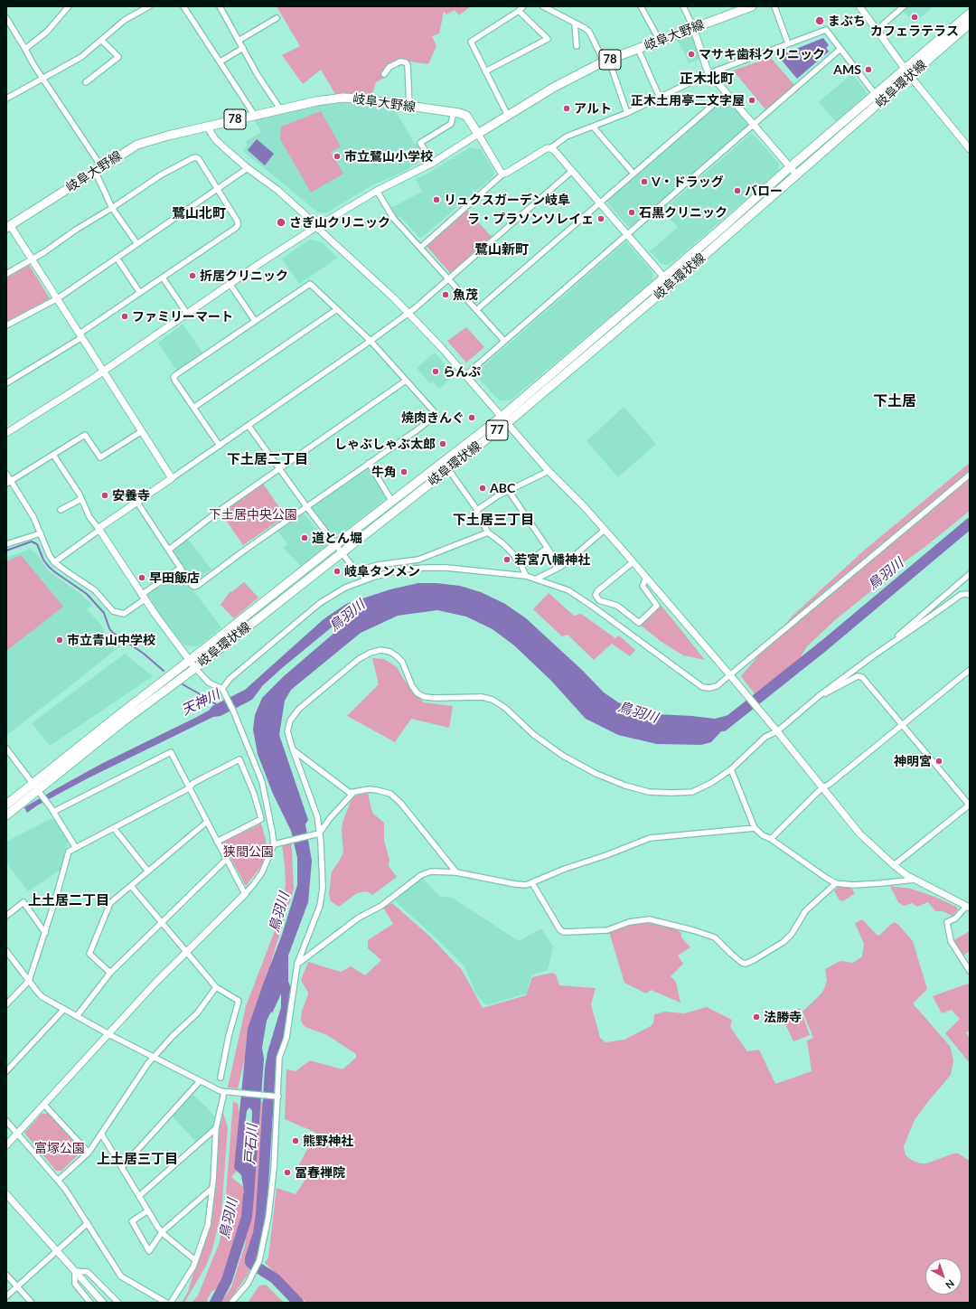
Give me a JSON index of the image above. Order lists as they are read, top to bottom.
{
  "streets": {
    "main road": [
      "岐阜大野線",
      "78",
      "岐阜環状線",
      "77"
    ]
  },
  "districts": [
    "正木北町",
    "鷺山北町",
    "鷺山新町",
    "下土居",
    "下土居二丁目",
    "下土居三丁目",
    "上土居二丁目",
    "上土居三丁目"
  ],
  "water": ["鳥羽川", "天神川", "戸石川"],
  "parks": ["下土居中央公園", "狭間公園", "富塚公園"],
  "places": [
    "カフェラテラス",
    "まぶち",
    "マサキ歯科クリニック",
    "AMS",
    "正木土用亭二文字屋",
    "アルト",
    "市立鷺山小学校",
    "V・ドラッグ",
    "バロー",
    "リュクスガーデン岐阜",
    "石黒クリニック",
    "ラ・プラソンソレイェ",
    "さぎ山クリニック",
    "折居クリニック",
    "魚茂",
    "ファミリーマート",
    "らんぷ",
    "焼肉きんぐ",
    "しゃぶしゃぶ太郎",
    "牛角",
    "ABC",
    "安養寺",
    "道とん堀",
    "若宮八幡神社",
    "岐阜タンメン",
    "早田飯店",
    "市立青山中学校",
    "神明宮",
    "法勝寺",
    "熊野神社",
    "冨春禅院"
  ],
  "north": "bottom right"
}
